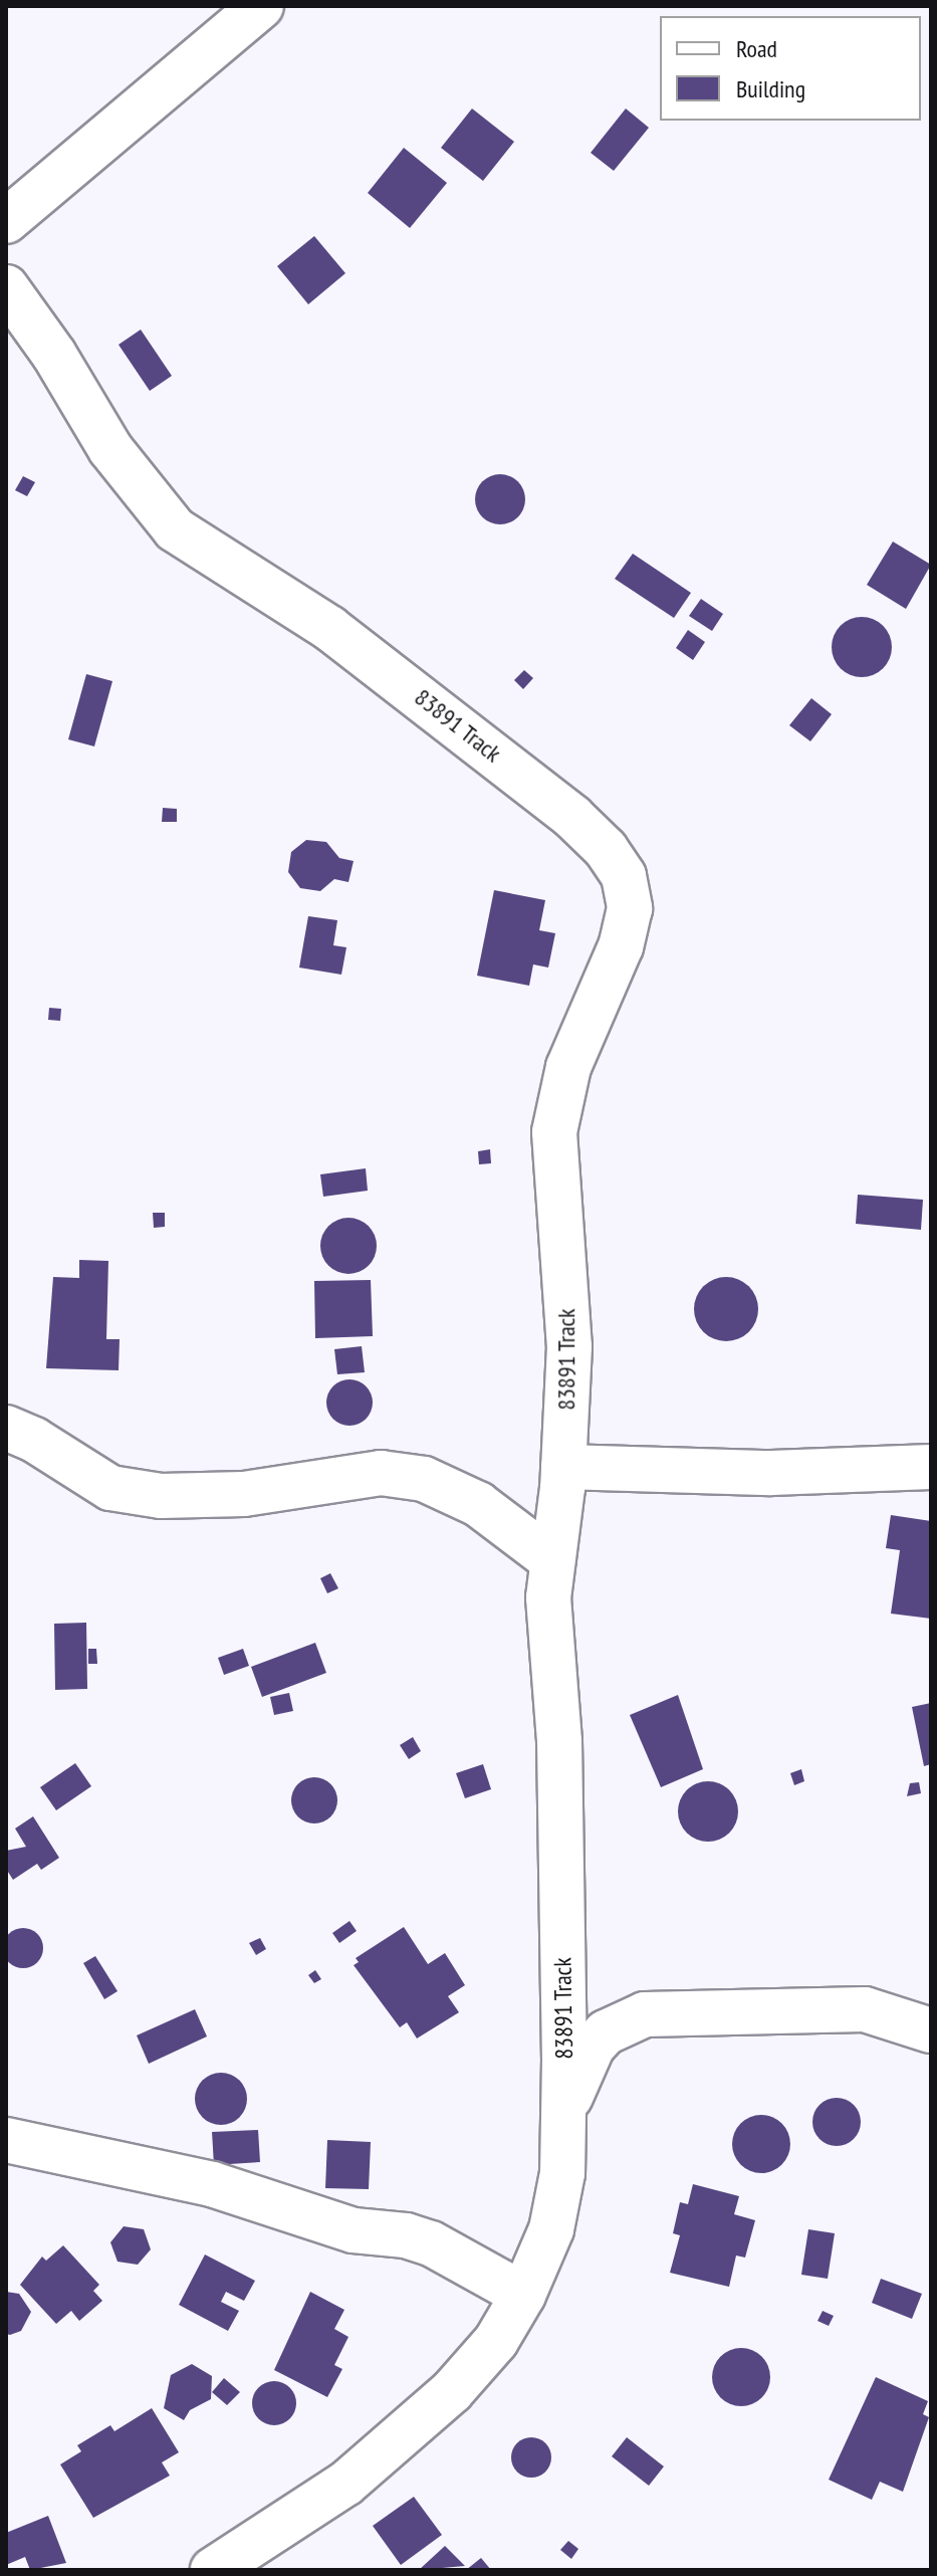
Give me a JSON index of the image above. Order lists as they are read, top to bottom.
{
  "streets": {
    "street": ["83891 Track"]
  },
  "legend": ["Road", "Building"]
}
